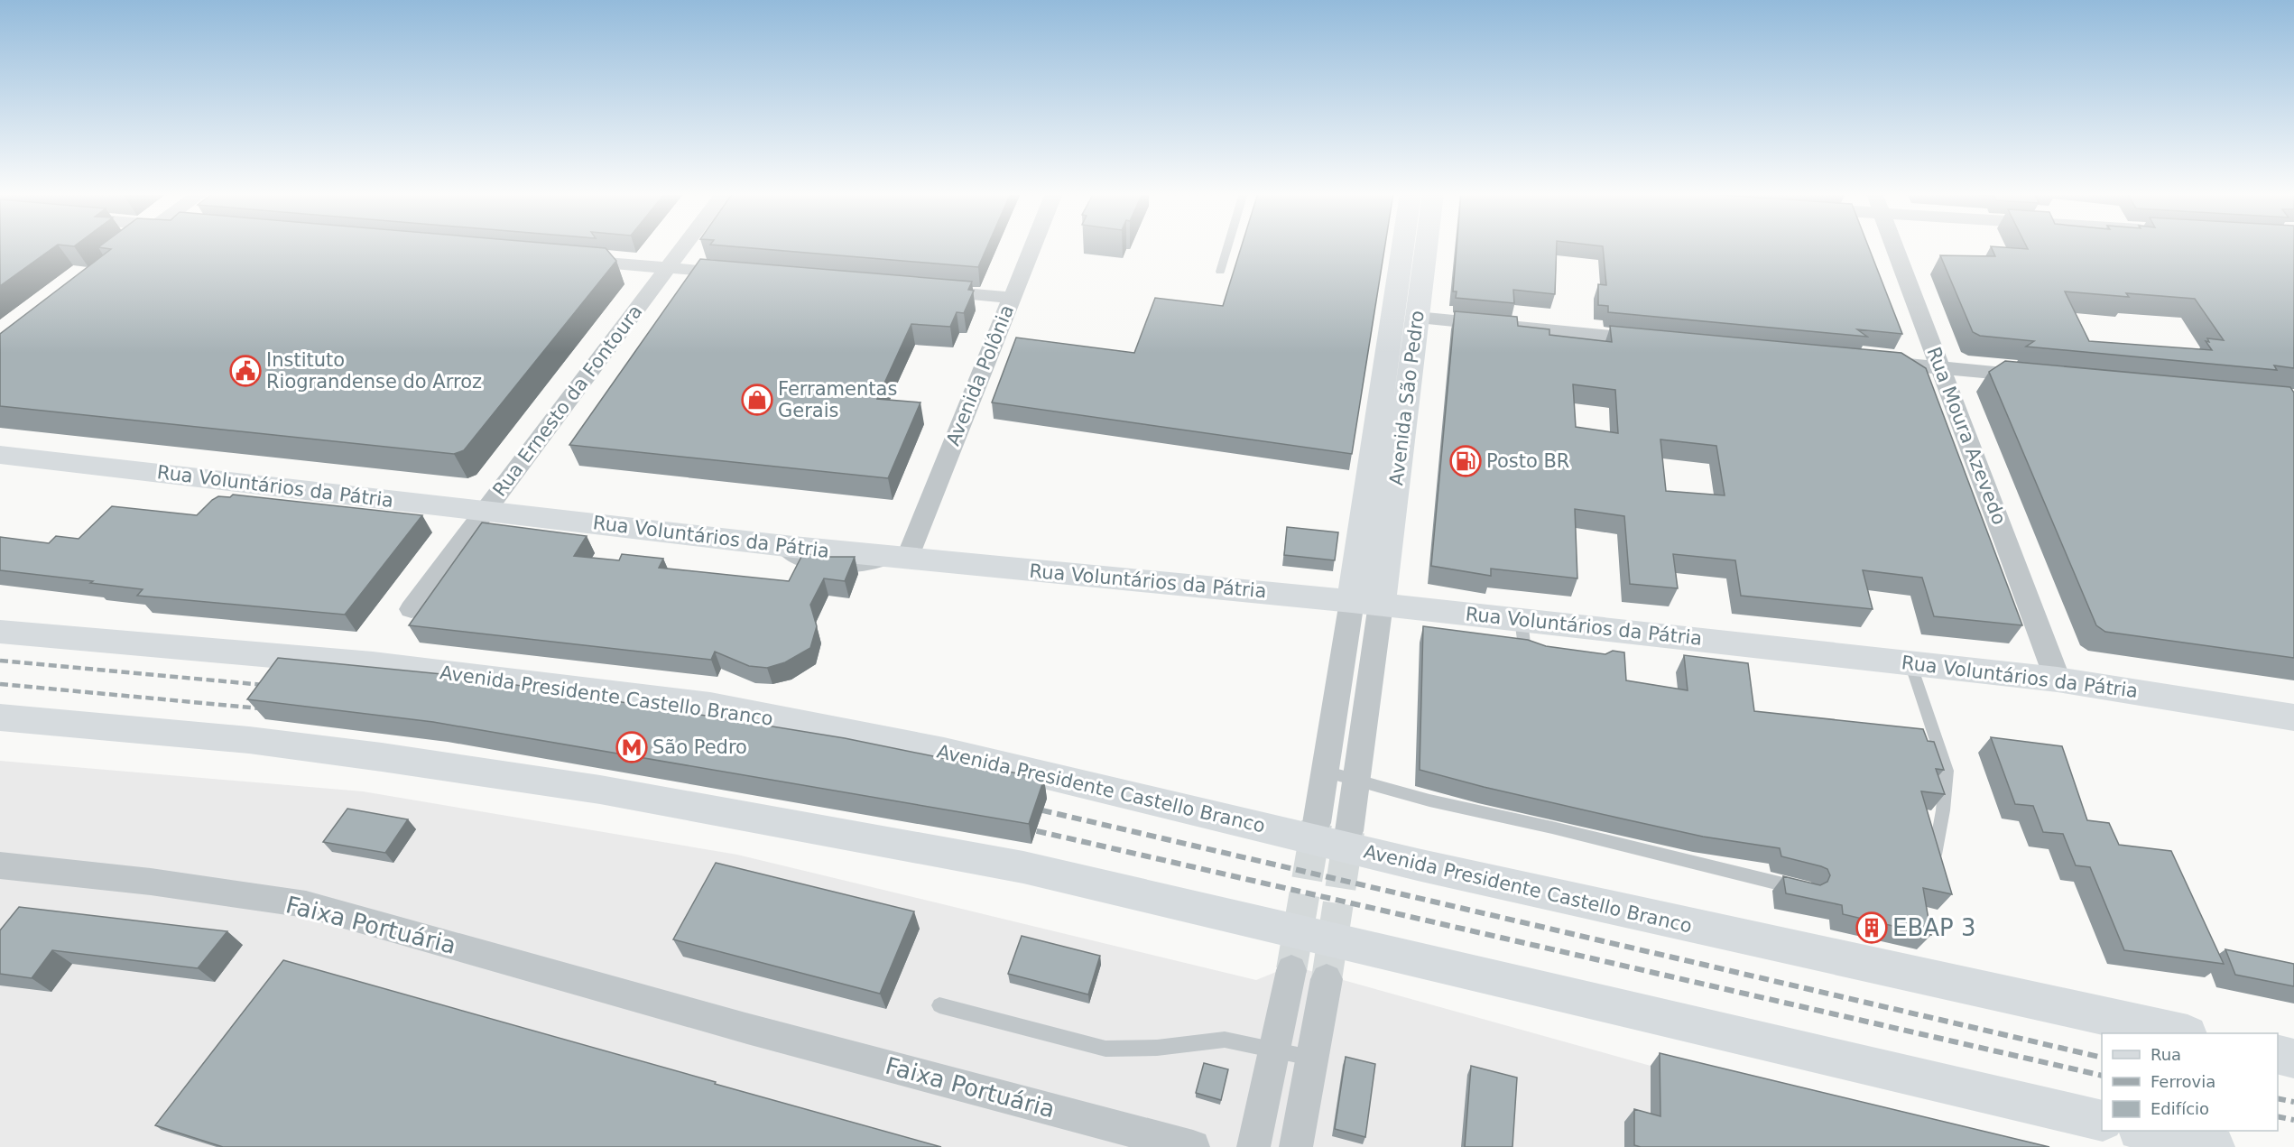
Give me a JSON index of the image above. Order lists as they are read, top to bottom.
{
  "streets": {
    "main road": ["Avenida São Pedro", "Rua Voluntários da Pátria", "Avenida Presidente Castello Branco"],
    "street": [
      "Avenida Polônia",
      "Rua Ernesto da Fontoura",
      "Rua Moura Azevedo",
      "Faixa Portuária"
    ]
  },
  "crossings": [
    ["Avenida Polônia", "Rua Voluntários da Pátria"],
    ["Avenida São Pedro", "Rua Voluntários da Pátria"],
    ["Rua Ernesto da Fontoura", "Rua Voluntários da Pátria"],
    ["Rua Moura Azevedo", "Rua Voluntários da Pátria"]
  ],
  "places": {
    "public building": ["Instituto Riograndense do Arroz"],
    "shop": ["Ferramentas Gerais"],
    "fuel station": ["Posto BR"],
    "metro station": ["São Pedro"],
    "building": ["EBAP 3"]
  },
  "legend": ["Rua", "Ferrovia", "Edifício"]
}
